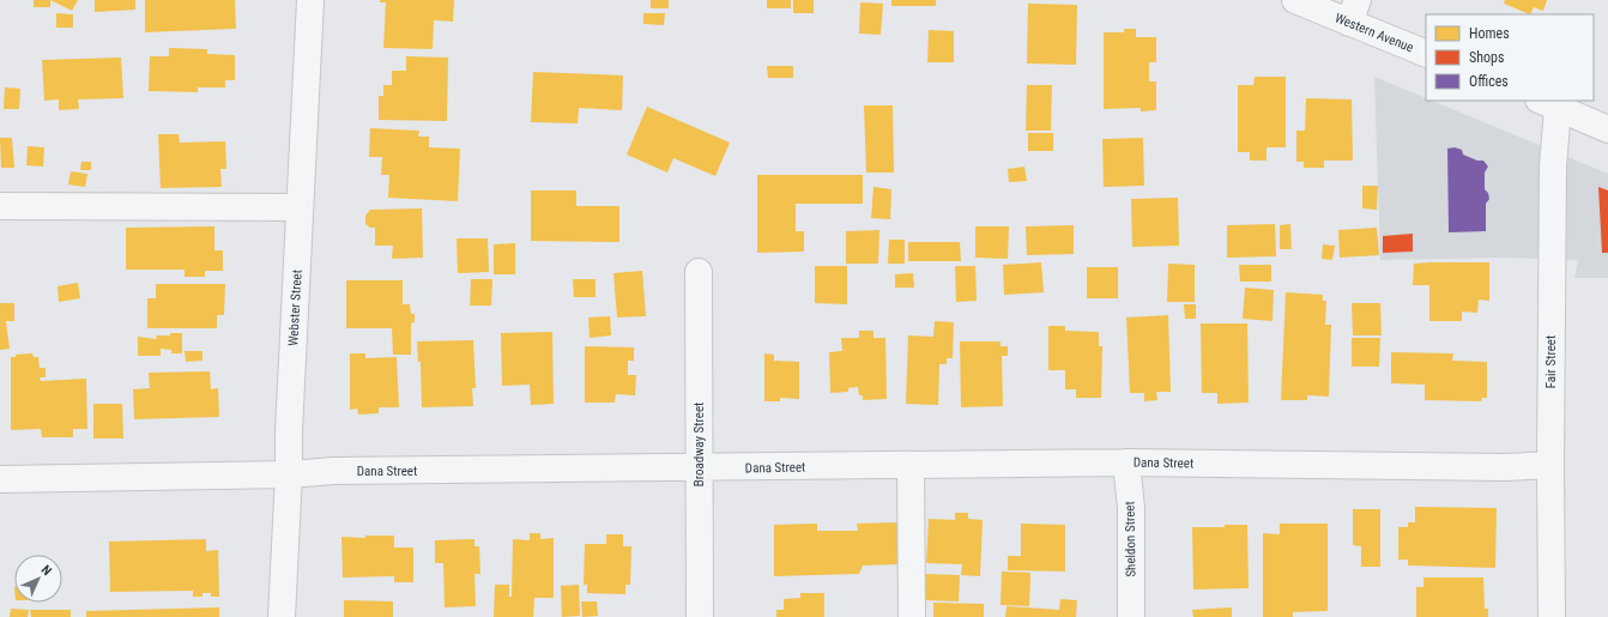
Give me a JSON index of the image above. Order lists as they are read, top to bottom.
{
  "streets": {
    "street": [
      "Western Avenue",
      "Webster Street",
      "Fair Street",
      "Broadway Street",
      "Dana Street",
      "Sheldon Street"
    ]
  },
  "crossings": [
    ["Webster Street", "Dana Street"],
    ["Fair Street", "Dana Street"],
    ["Broadway Street", "Dana Street"],
    ["Dana Street", "Sheldon Street"]
  ],
  "legend": ["Homes", "Shops", "Offices"],
  "north": "top right"
}
